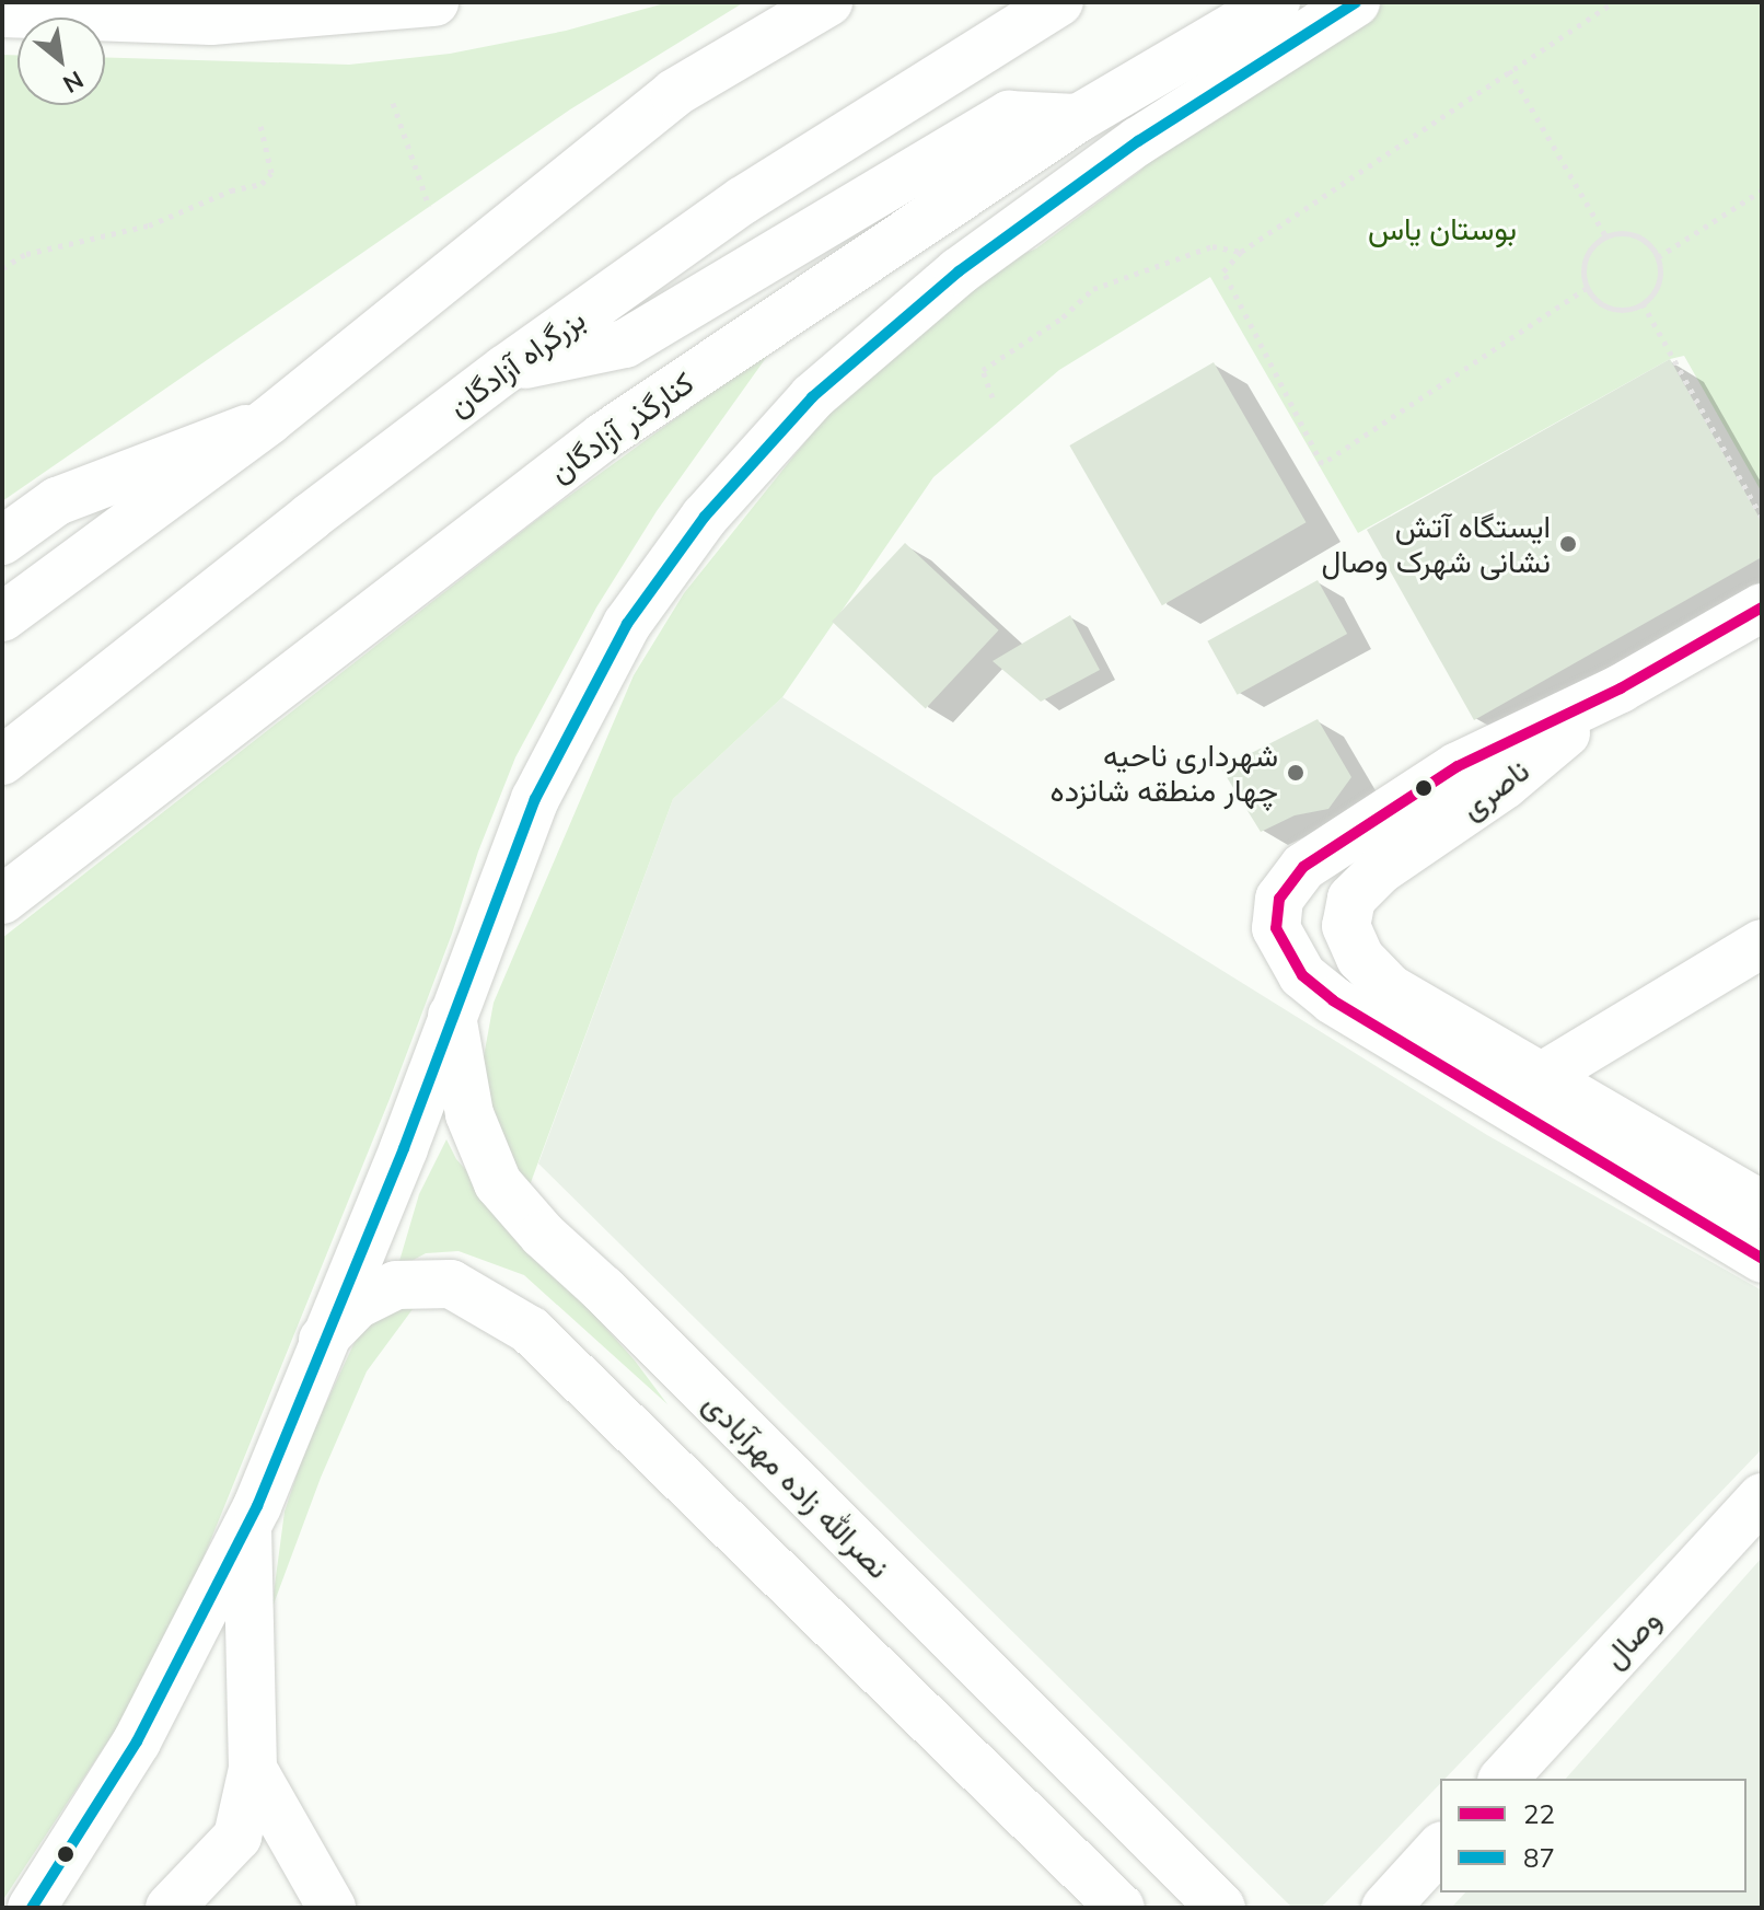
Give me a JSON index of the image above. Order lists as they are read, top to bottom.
{
  "streets": {
    "main road": [
      "بزرگراه آزادگان",
      "کنارگذر آزادگان",
      "ناصری",
      "نصرالله زاده مهرآبادی",
      "وصال"
    ]
  },
  "parks": ["بوستان یاس"],
  "places": ["ایستگاه آتش نشانی شهرک وصال", "شهرداری ناحیه چهار منطقه شانزده"],
  "lines": ["transit line 87", "transit line 22"],
  "legend": ["22", "87"],
  "north": "bottom right"
}
